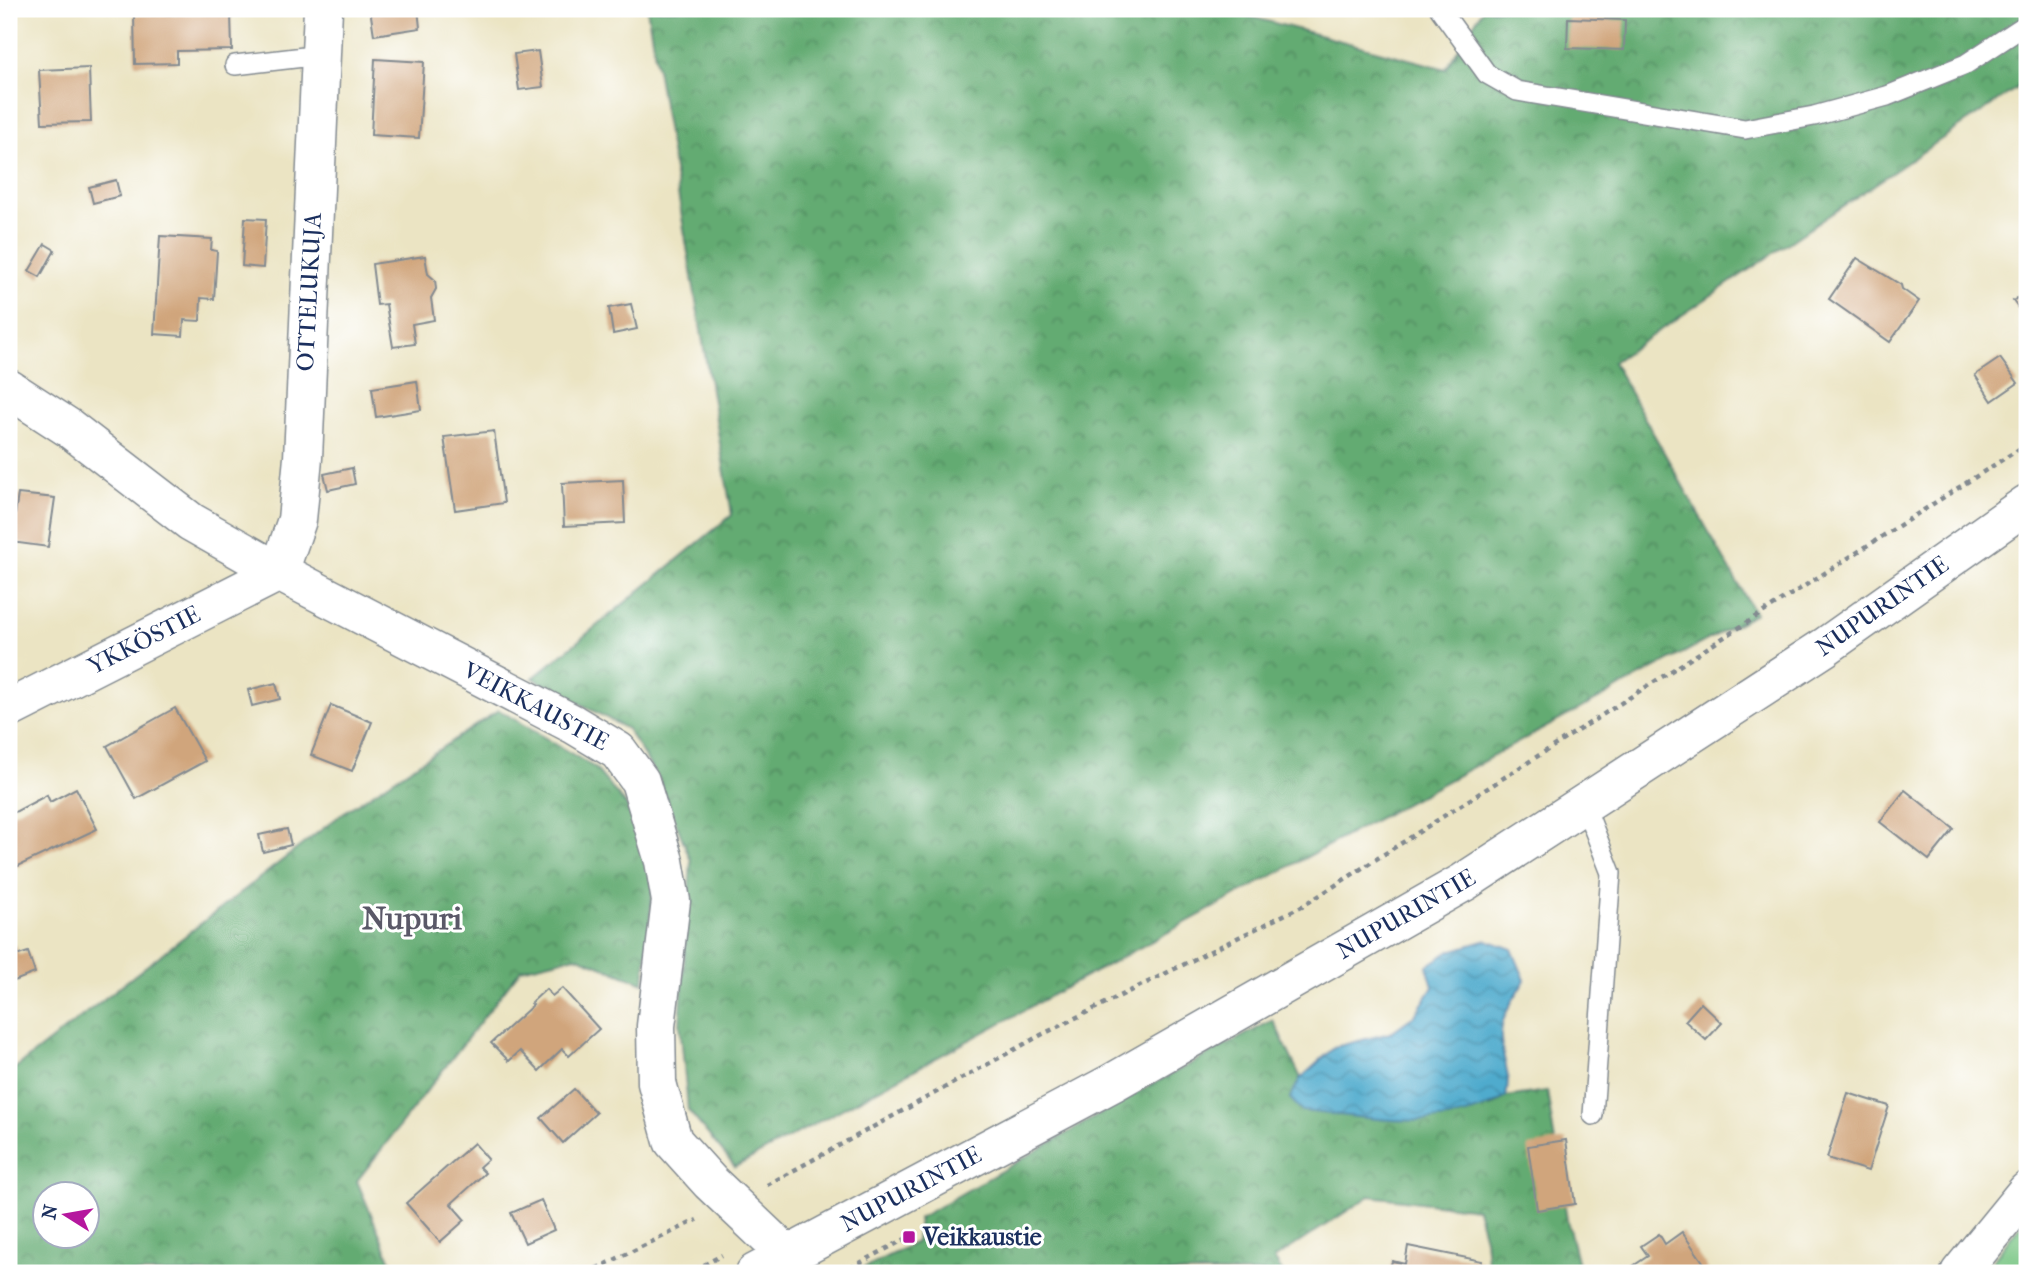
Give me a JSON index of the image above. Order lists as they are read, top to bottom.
{
  "streets": {
    "street": [
      "OTTELUKUJA",
      "NUPURINTIE",
      "YKKÖSTIE",
      "VEIKKAUSTIE"
    ]
  },
  "crossings": [
    ["OTTELUKUJA", "YKKÖSTIE"],
    ["OTTELUKUJA", "VEIKKAUSTIE"],
    ["NUPURINTIE", "VEIKKAUSTIE"],
    ["YKKÖSTIE", "VEIKKAUSTIE"]
  ],
  "districts": ["Nupuri"],
  "places": {
    "transit": ["Veikkaustie"]
  },
  "north": "left"
}
